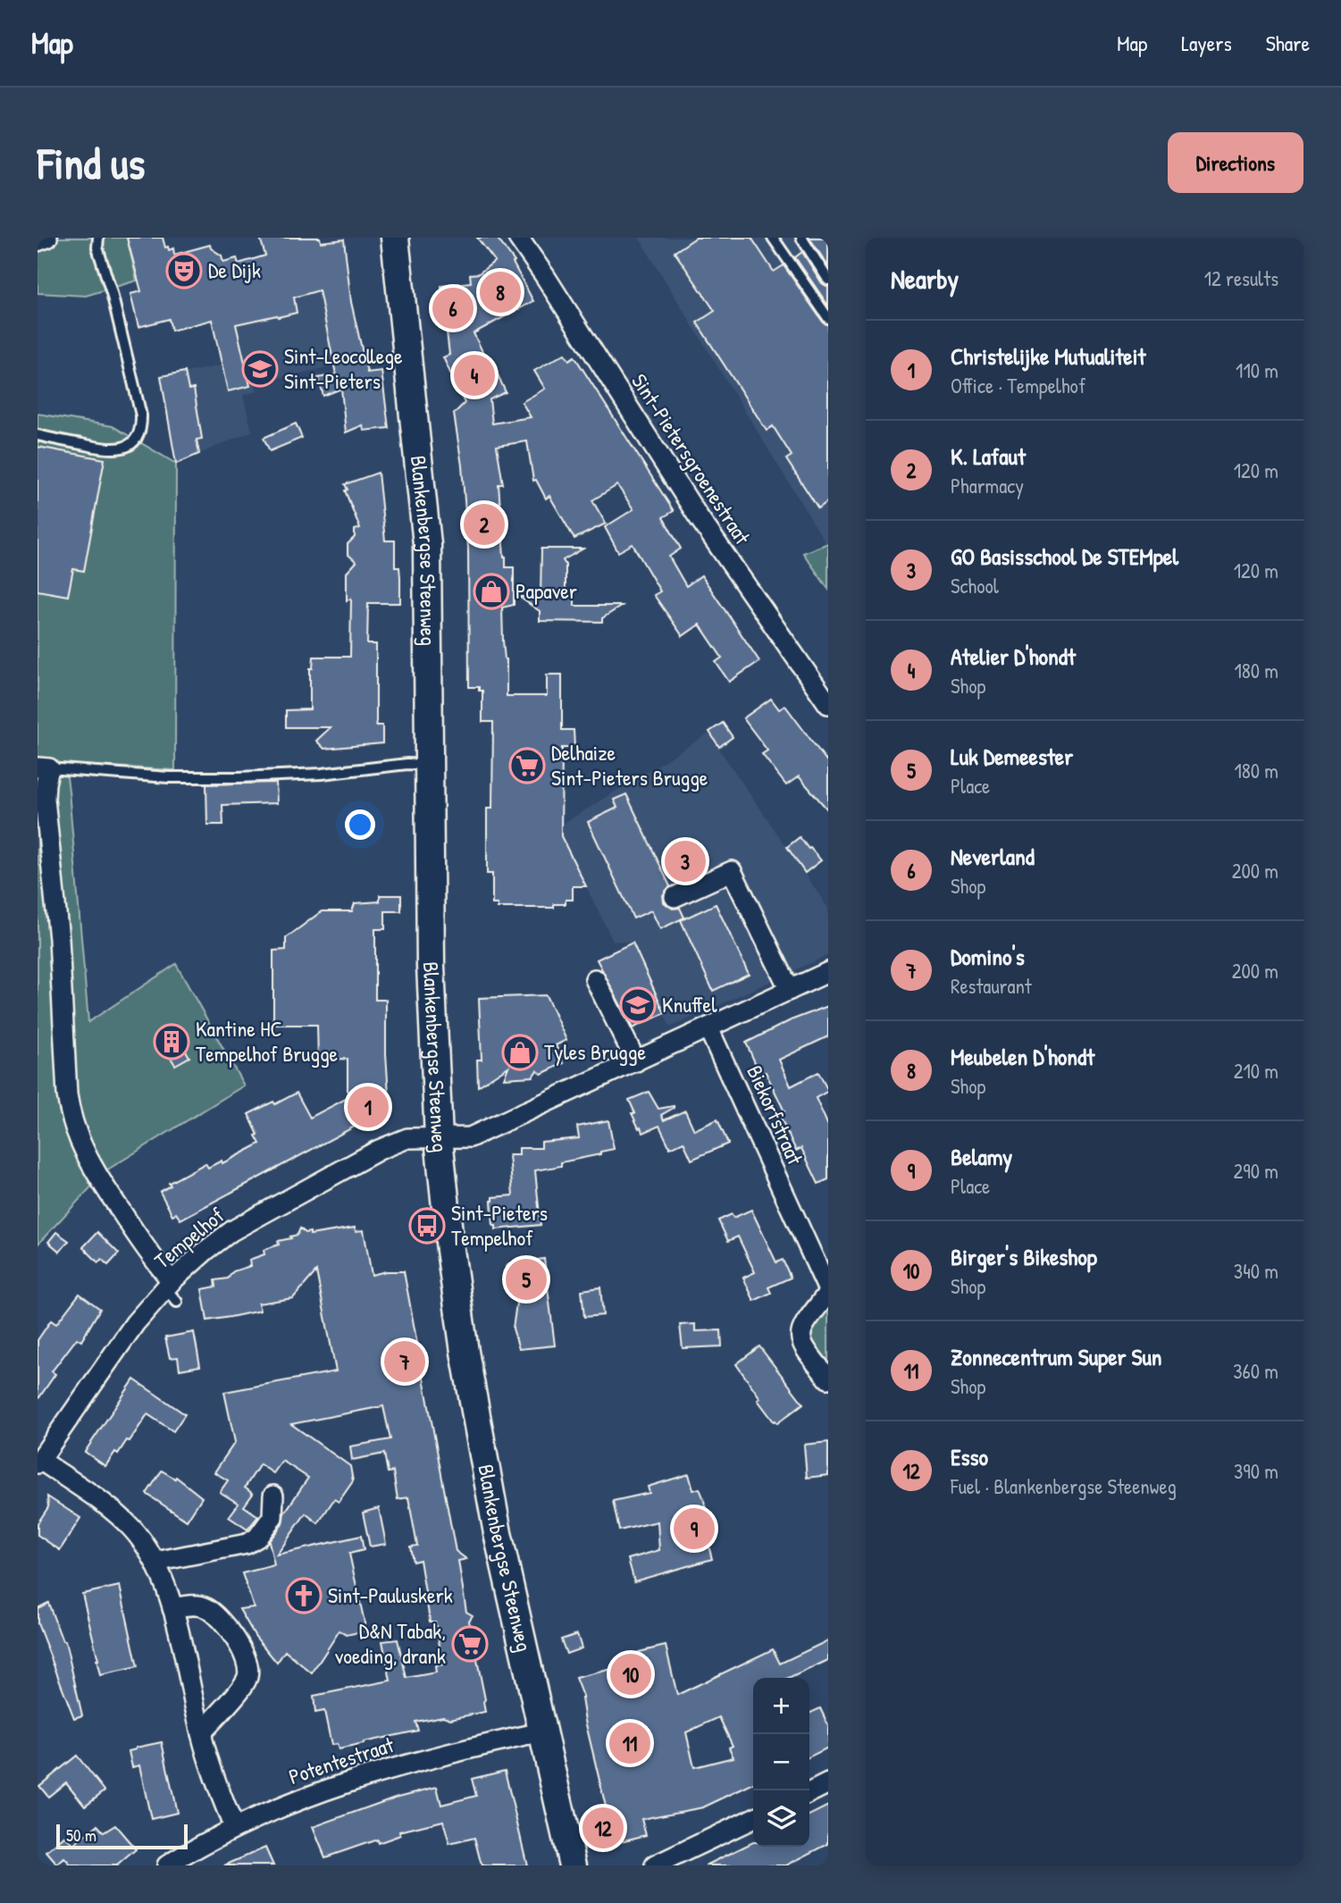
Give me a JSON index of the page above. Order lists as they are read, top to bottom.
{
  "streets": {
    "main road": ["Blankenbergse Steenweg"],
    "street": [
      "Sint-Pietersgroenestraat",
      "Biekorfstraat",
      "Tempelhof",
      "Potentestraat"
    ]
  },
  "crossings": [
    ["Blankenbergse Steenweg", "Tempelhof"],
    ["Blankenbergse Steenweg", "Potentestraat"],
    ["Biekorfstraat", "Tempelhof"]
  ],
  "places": {
    "theatre": ["De Dijk"],
    "school or university": ["Sint-Leocollege Sint-Pieters", "Knuffel"],
    "shop": ["Papaver", "Tyles Brugge"],
    "supermarket": ["Delhaize Sint-Pieters Brugge", "D&N Tabak, voeding, drank"],
    "building": ["Kantine HC Tempelhof Brugge"],
    "bus stop": ["Sint-Pieters Tempelhof"],
    "church": ["Sint-Pauluskerk"]
  },
  "scale_bar": "50 m",
  "page": {
    "header": "Map",
    "nav": ["Map", "Layers", "Share"],
    "buttons": "Directions",
    "title": "Find us",
    "heading": ["Nearby", "12 results"],
    "pins": [
      "8",
      "6",
      "4",
      "2",
      "3",
      "1",
      "5",
      "7",
      "9",
      "10",
      "11",
      "12"
    ],
    "list": [
      {
        "mark": "1",
        "name": "Christelijke Mutualiteit",
        "note": "Office · Tempelhof",
        "value": "110 m"
      },
      {
        "mark": "2",
        "name": "K. Lafaut",
        "note": "Pharmacy",
        "value": "120 m"
      },
      {
        "mark": "3",
        "name": "GO Basisschool De STEMpel",
        "note": "School",
        "value": "120 m"
      },
      {
        "mark": "4",
        "name": "Atelier D'hondt",
        "note": "Shop",
        "value": "180 m"
      },
      {
        "mark": "5",
        "name": "Luk Demeester",
        "note": "Place",
        "value": "180 m"
      },
      {
        "mark": "6",
        "name": "Neverland",
        "note": "Shop",
        "value": "200 m"
      },
      {
        "mark": "7",
        "name": "Domino's",
        "note": "Restaurant",
        "value": "200 m"
      },
      {
        "mark": "8",
        "name": "Meubelen D'hondt",
        "note": "Shop",
        "value": "210 m"
      },
      {
        "mark": "9",
        "name": "Belamy",
        "note": "Place",
        "value": "290 m"
      },
      {
        "mark": "10",
        "name": "Birger's Bikeshop",
        "note": "Shop",
        "value": "340 m"
      },
      {
        "mark": "11",
        "name": "Zonnecentrum Super Sun",
        "note": "Shop",
        "value": "360 m"
      },
      {
        "mark": "12",
        "name": "Esso",
        "note": "Fuel · Blankenbergse Steenweg",
        "value": "390 m"
      }
    ],
    "map_buttons": ["+", "−"],
    "scale": "50 m"
  }
}
